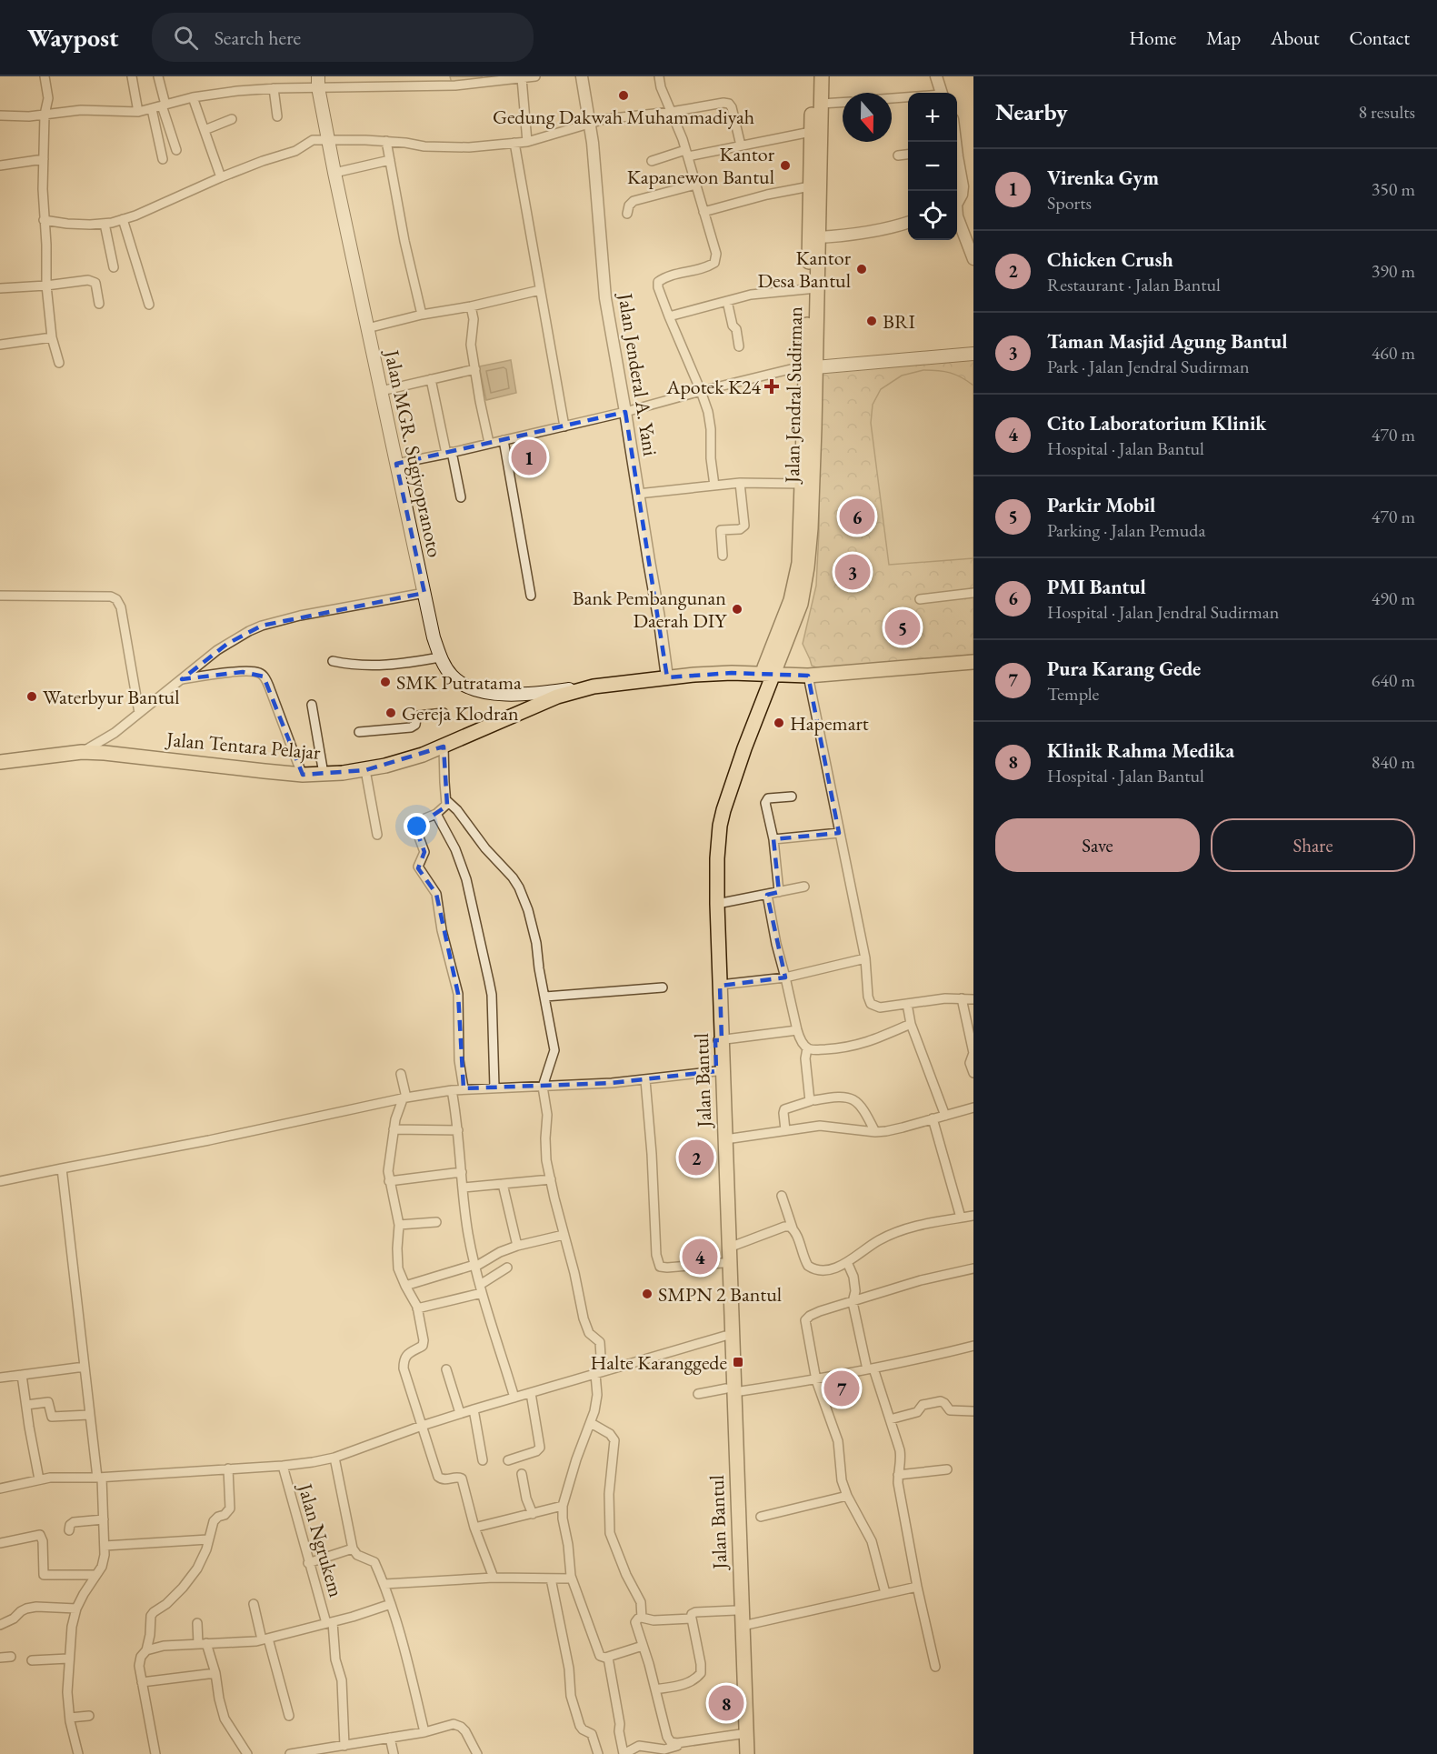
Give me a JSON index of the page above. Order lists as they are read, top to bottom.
{
  "streets": {
    "main road": [
      "Jalan Jendral Sudirman",
      "Jalan MGR. Sugiyopranoto",
      "Jalan Tentara Pelajar",
      "Jalan Bantul"
    ],
    "street": ["Jalan Jenderal A. Yani", "Jalan Ngrukem"]
  },
  "crossings": [
    ["Jalan Jenderal A. Yani", "Jalan Tentara Pelajar"],
    ["Jalan Jendral Sudirman", "Jalan Tentara Pelajar"],
    ["Jalan Jendral Sudirman", "Jalan Bantul"],
    ["Jalan MGR. Sugiyopranoto", "Jalan Tentara Pelajar"],
    ["Jalan Tentara Pelajar", "Jalan Bantul"]
  ],
  "places": {
    "other": [
      "Gedung Dakwah Muhammadiyah",
      "Kantor Kapanewon Bantul",
      "Kantor Desa Bantul",
      "BRI",
      "Bank Pembangunan Daerah DIY",
      "SMK Putratama",
      "Waterbyur Bantul",
      "Gereja Klodran",
      "Hapemart",
      "SMPN 2 Bantul"
    ],
    "health": ["Apotek K24"],
    "transit": ["Halte Karanggede"]
  },
  "north": "bottom",
  "page": {
    "header": "Waypost",
    "search": "Search here",
    "nav": [
      "Home",
      "Map",
      "About",
      "Contact"
    ],
    "heading": ["Nearby", "8 results"],
    "map_buttons": ["+", "−"],
    "list": [
      {
        "mark": "1",
        "name": "Virenka Gym",
        "note": "Sports",
        "value": "350 m"
      },
      {
        "mark": "2",
        "name": "Chicken Crush",
        "note": "Restaurant · Jalan Bantul",
        "value": "390 m"
      },
      {
        "mark": "3",
        "name": "Taman Masjid Agung Bantul",
        "note": "Park · Jalan Jendral Sudirman",
        "value": "460 m"
      },
      {
        "mark": "4",
        "name": "Cito Laboratorium Klinik",
        "note": "Hospital · Jalan Bantul",
        "value": "470 m"
      },
      {
        "mark": "5",
        "name": "Parkir Mobil",
        "note": "Parking · Jalan Pemuda",
        "value": "470 m"
      },
      {
        "mark": "6",
        "name": "PMI Bantul",
        "note": "Hospital · Jalan Jendral Sudirman",
        "value": "490 m"
      },
      {
        "mark": "7",
        "name": "Pura Karang Gede",
        "note": "Temple",
        "value": "640 m"
      },
      {
        "mark": "8",
        "name": "Klinik Rahma Medika",
        "note": "Hospital · Jalan Bantul",
        "value": "840 m"
      }
    ],
    "pins": [
      "1",
      "6",
      "3",
      "5",
      "2",
      "4",
      "7",
      "8"
    ],
    "buttons": ["Save", "Share"]
  }
}
